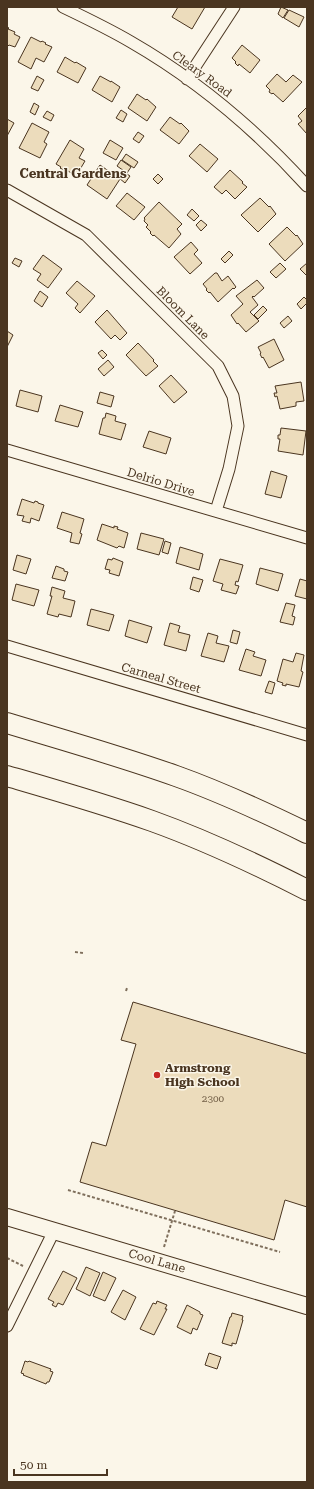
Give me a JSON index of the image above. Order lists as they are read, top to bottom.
{
  "streets": {
    "street": [
      "Cleary Road",
      "Bloom Lane",
      "Delrio Drive",
      "Carneal Street",
      "Cool Lane"
    ]
  },
  "crossings": [
    ["Bloom Lane", "Delrio Drive"]
  ],
  "districts": ["Central Gardens"],
  "places": ["Armstrong High School"],
  "house_numbers": ["2300"],
  "scale_bar": "50 m"
}
